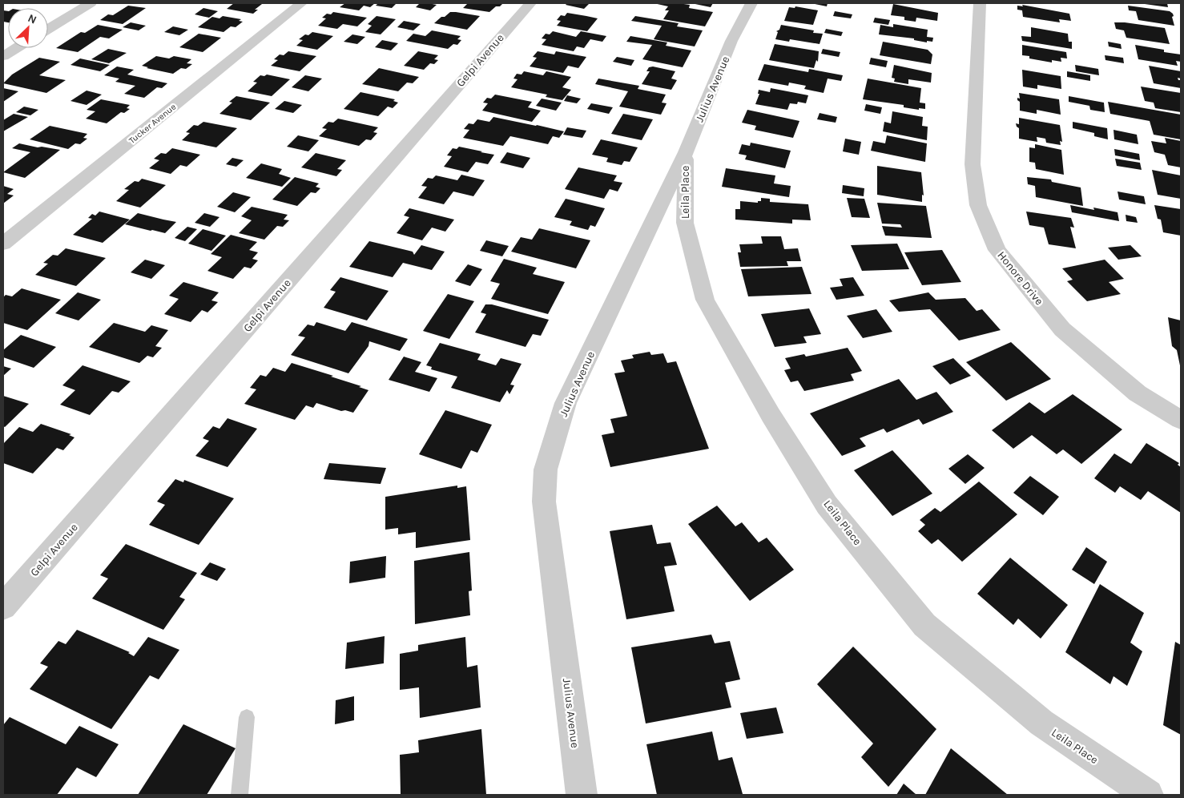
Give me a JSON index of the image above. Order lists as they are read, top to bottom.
{
  "streets": {
    "street": [
      "Gelpi Avenue",
      "Julius Avenue",
      "Tucker Avenue",
      "Leila Place",
      "Honore Drive"
    ]
  },
  "crossings": [
    ["Julius Avenue", "Leila Place"]
  ],
  "north": "top right"
}
